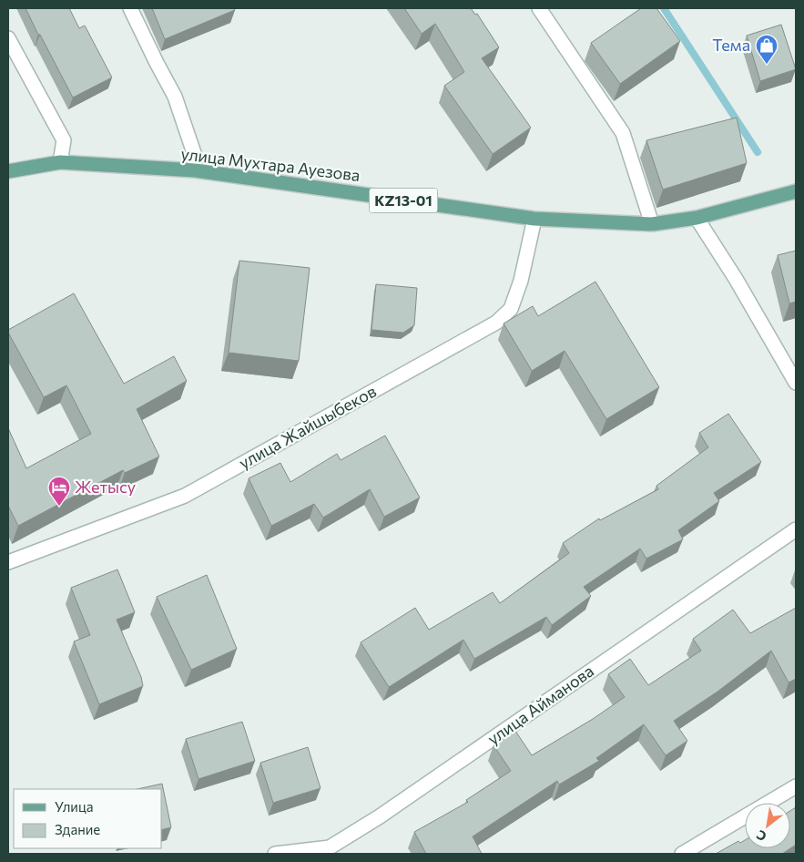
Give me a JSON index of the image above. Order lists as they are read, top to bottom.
{
  "streets": {
    "main road": ["улица Мухтара Ауезова", "KZ13-01"],
    "street": ["улица Жайшыбеков", "улица Айманова"]
  },
  "crossings": [
    ["улица Мухтара Ауезова", "улица Жайшыбеков"]
  ],
  "places": {
    "shop": ["Тема"],
    "hotel": ["Жетысу"]
  },
  "legend": ["Улица", "Здание"],
  "north": "bottom left"
}
